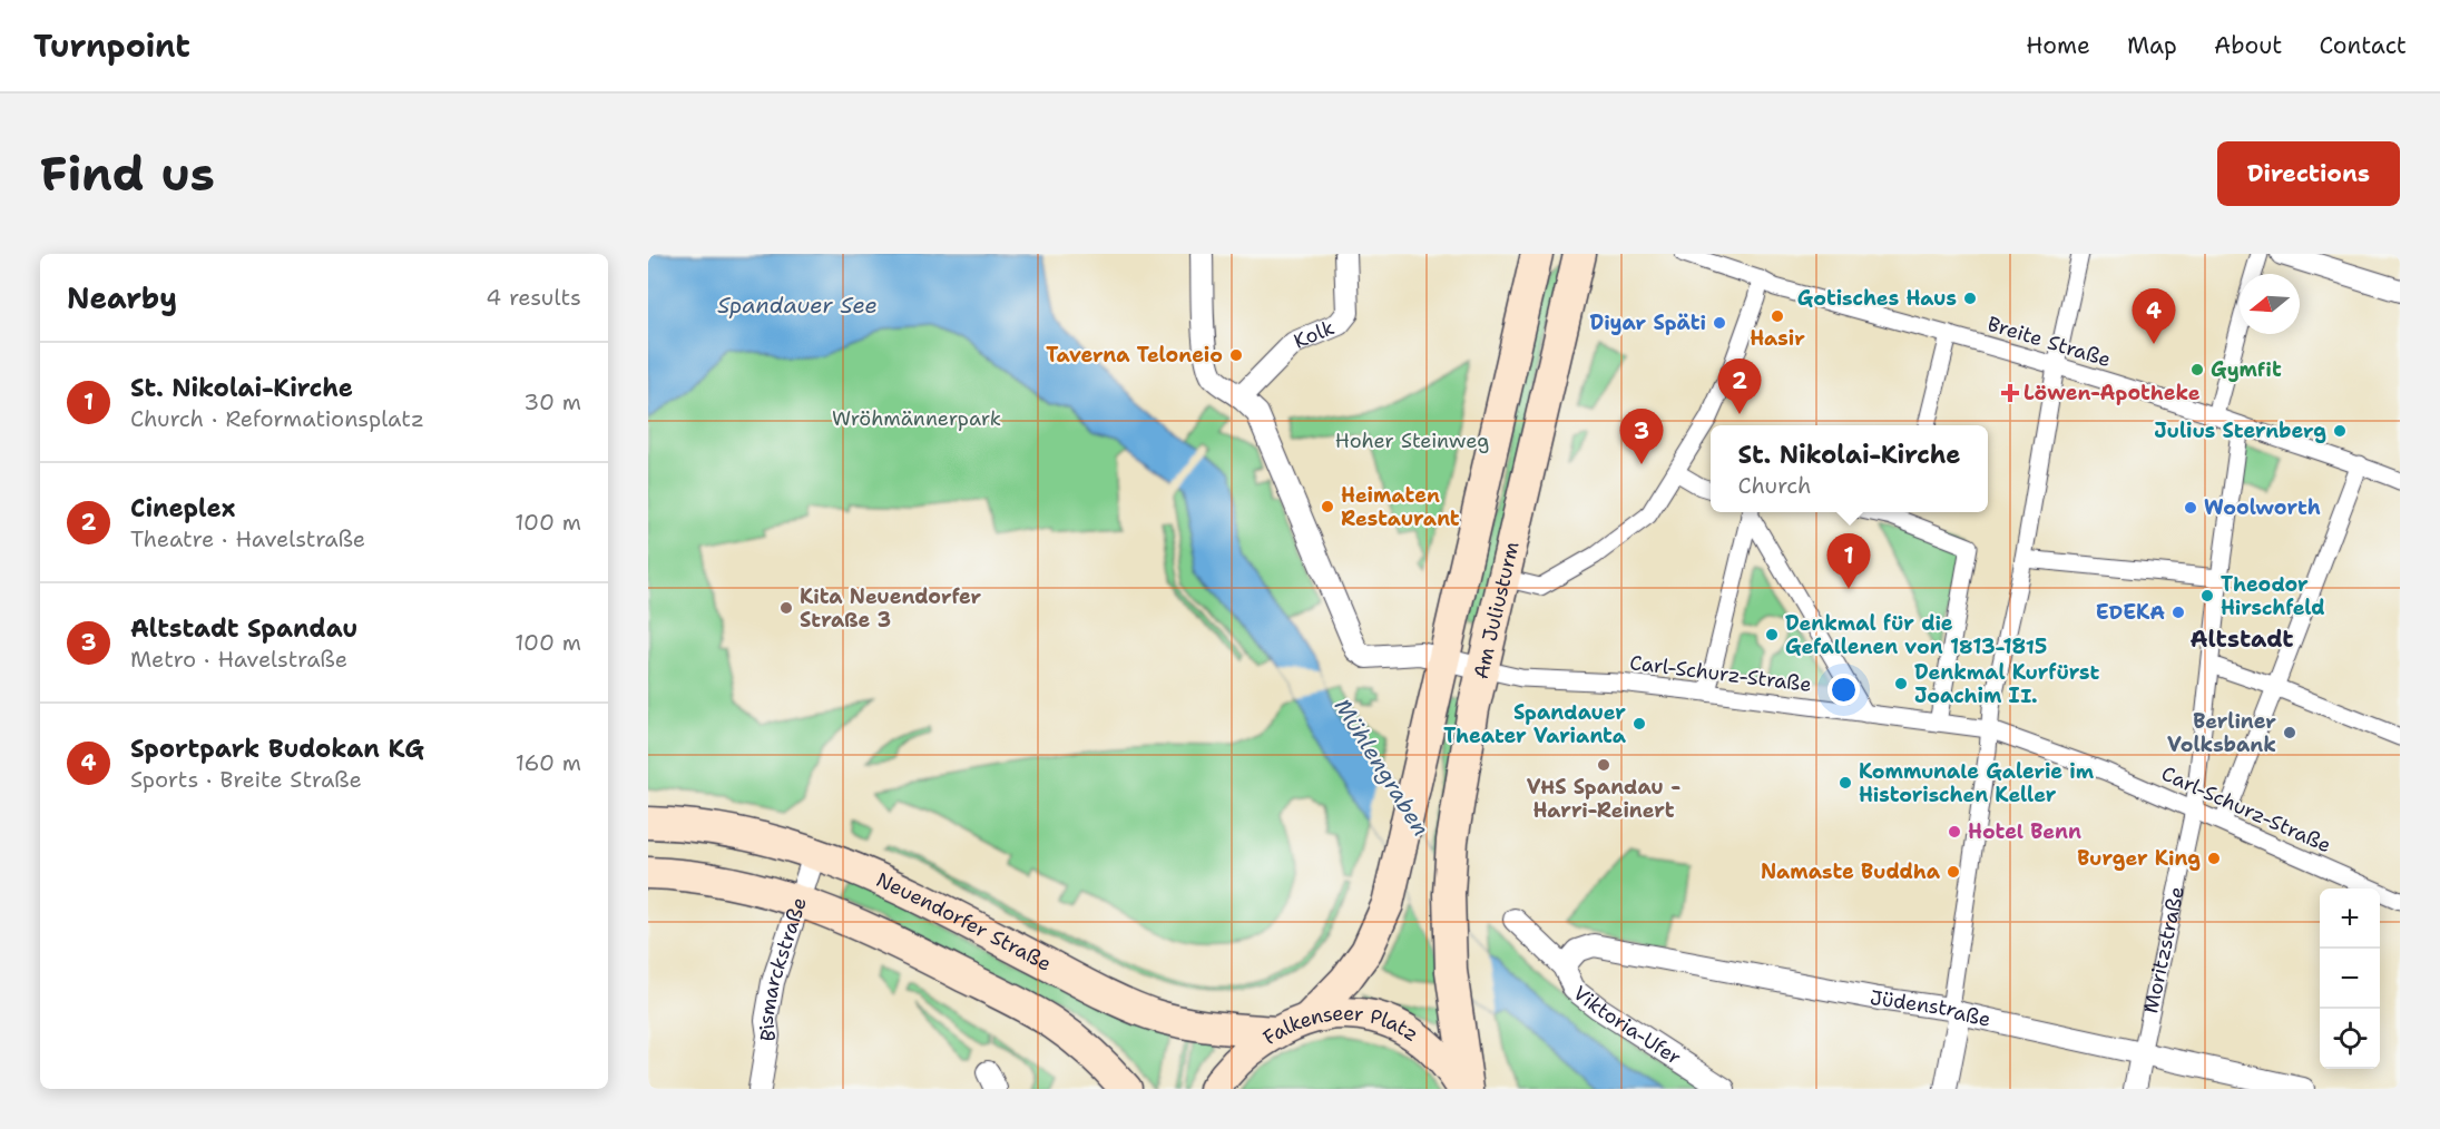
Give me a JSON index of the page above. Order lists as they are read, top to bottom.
{
  "streets": {
    "main road": ["Am Juliusturm", "Neuendorfer Straße", "Falkenseer Platz"],
    "street": [
      "Kolk",
      "Breite Straße",
      "Carl-Schurz-Straße",
      "Moritzstraße",
      "Bismarckstraße",
      "Jüdenstraße",
      "Viktoria-Ufer"
    ]
  },
  "crossings": [
    ["Breite Straße", "Moritzstraße"],
    ["Am Juliusturm", "Carl-Schurz-Straße"],
    ["Am Juliusturm", "Falkenseer Platz"],
    ["Carl-Schurz-Straße", "Moritzstraße"],
    ["Neuendorfer Straße", "Bismarckstraße"],
    ["Neuendorfer Straße", "Falkenseer Platz"],
    ["Moritzstraße", "Jüdenstraße"],
    ["Jüdenstraße", "Viktoria-Ufer"]
  ],
  "districts": ["Altstadt"],
  "water": ["Spandauer See", "Mühlengraben"],
  "parks": ["Wröhmännerpark", "Hoher Steinweg"],
  "places": {
    "other": [
      "Gotisches Haus",
      "Hasir",
      "Diyar Späti",
      "Taverna Teloneio",
      "Gymfit",
      "Julius Sternberg",
      "Heimaten Restaurant",
      "Woolworth",
      "Theodor Hirschfeld",
      "Kita Neuendorfer Straße 3",
      "EDEKA",
      "Denkmal für die Gefallenen von 1813-1815",
      "Denkmal Kurfürst Joachim II.",
      "Spandauer Theater Varianta",
      "Berliner Volksbank",
      "VHS Spandau - Harri-Reinert",
      "Kommunale Galerie im Historischen Keller",
      "Hotel Benn",
      "Burger King",
      "Namaste Buddha"
    ],
    "health": ["Löwen-Apotheke"]
  },
  "north": "left",
  "page": {
    "header": "Turnpoint",
    "nav": [
      "Home",
      "Map",
      "About",
      "Contact"
    ],
    "buttons": "Directions",
    "title": "Find us",
    "heading": ["Nearby", "4 results"],
    "pins": [
      "4",
      "2",
      "3",
      "1"
    ],
    "list": [
      {
        "mark": "1",
        "name": "St. Nikolai-Kirche",
        "note": "Church · Reformationsplatz",
        "value": "30 m"
      },
      {
        "mark": "2",
        "name": "Cineplex",
        "note": "Theatre · Havelstraße",
        "value": "100 m"
      },
      {
        "mark": "3",
        "name": "Altstadt Spandau",
        "note": "Metro · Havelstraße",
        "value": "100 m"
      },
      {
        "mark": "4",
        "name": "Sportpark Budokan KG",
        "note": "Sports · Breite Straße",
        "value": "160 m"
      }
    ],
    "popup": ["St. Nikolai-Kirche", "Church"],
    "map_buttons": ["+", "−"]
  }
}
